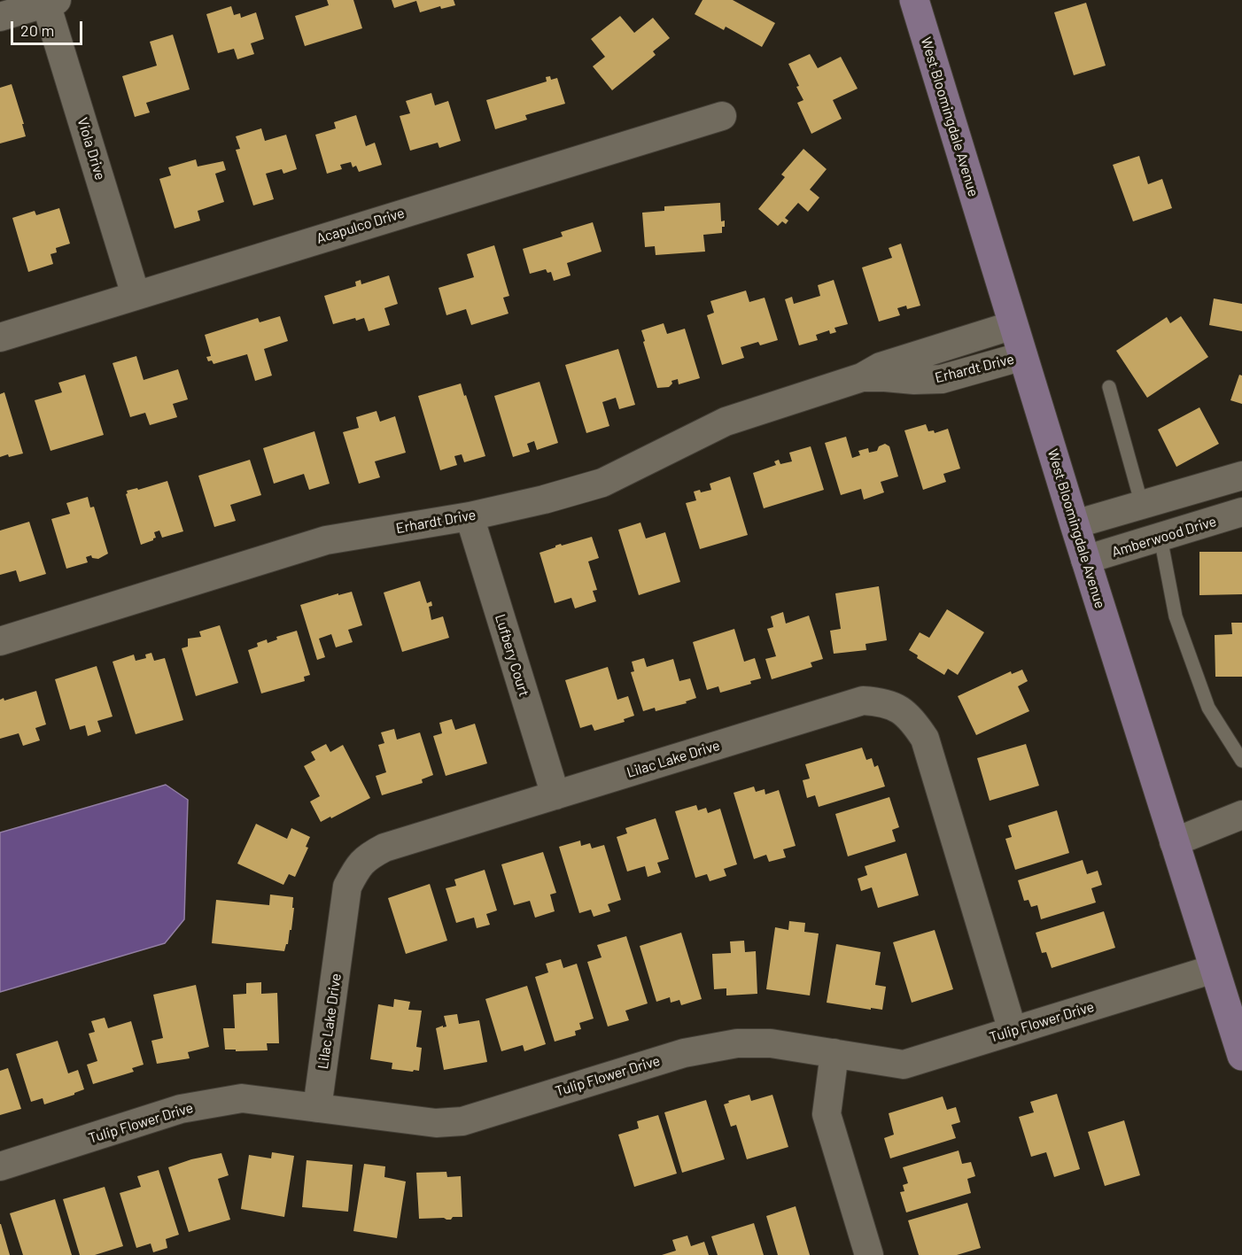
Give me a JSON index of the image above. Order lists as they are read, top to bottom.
{
  "streets": {
    "main road": ["West Bloomingdale Avenue"],
    "street": [
      "Viola Drive",
      "Acapulco Drive",
      "Erhardt Drive",
      "Amberwood Drive",
      "Lufbery Court",
      "Lilac Lake Drive",
      "Tulip Flower Drive"
    ]
  },
  "crossings": [
    ["West Bloomingdale Avenue", "Erhardt Drive"],
    ["West Bloomingdale Avenue", "Amberwood Drive"],
    ["West Bloomingdale Avenue", "Tulip Flower Drive"],
    ["Viola Drive", "Acapulco Drive"],
    ["Erhardt Drive", "Lufbery Court"],
    ["Lufbery Court", "Lilac Lake Drive"],
    ["Lilac Lake Drive", "Tulip Flower Drive"]
  ],
  "scale_bar": "20 m"
}
